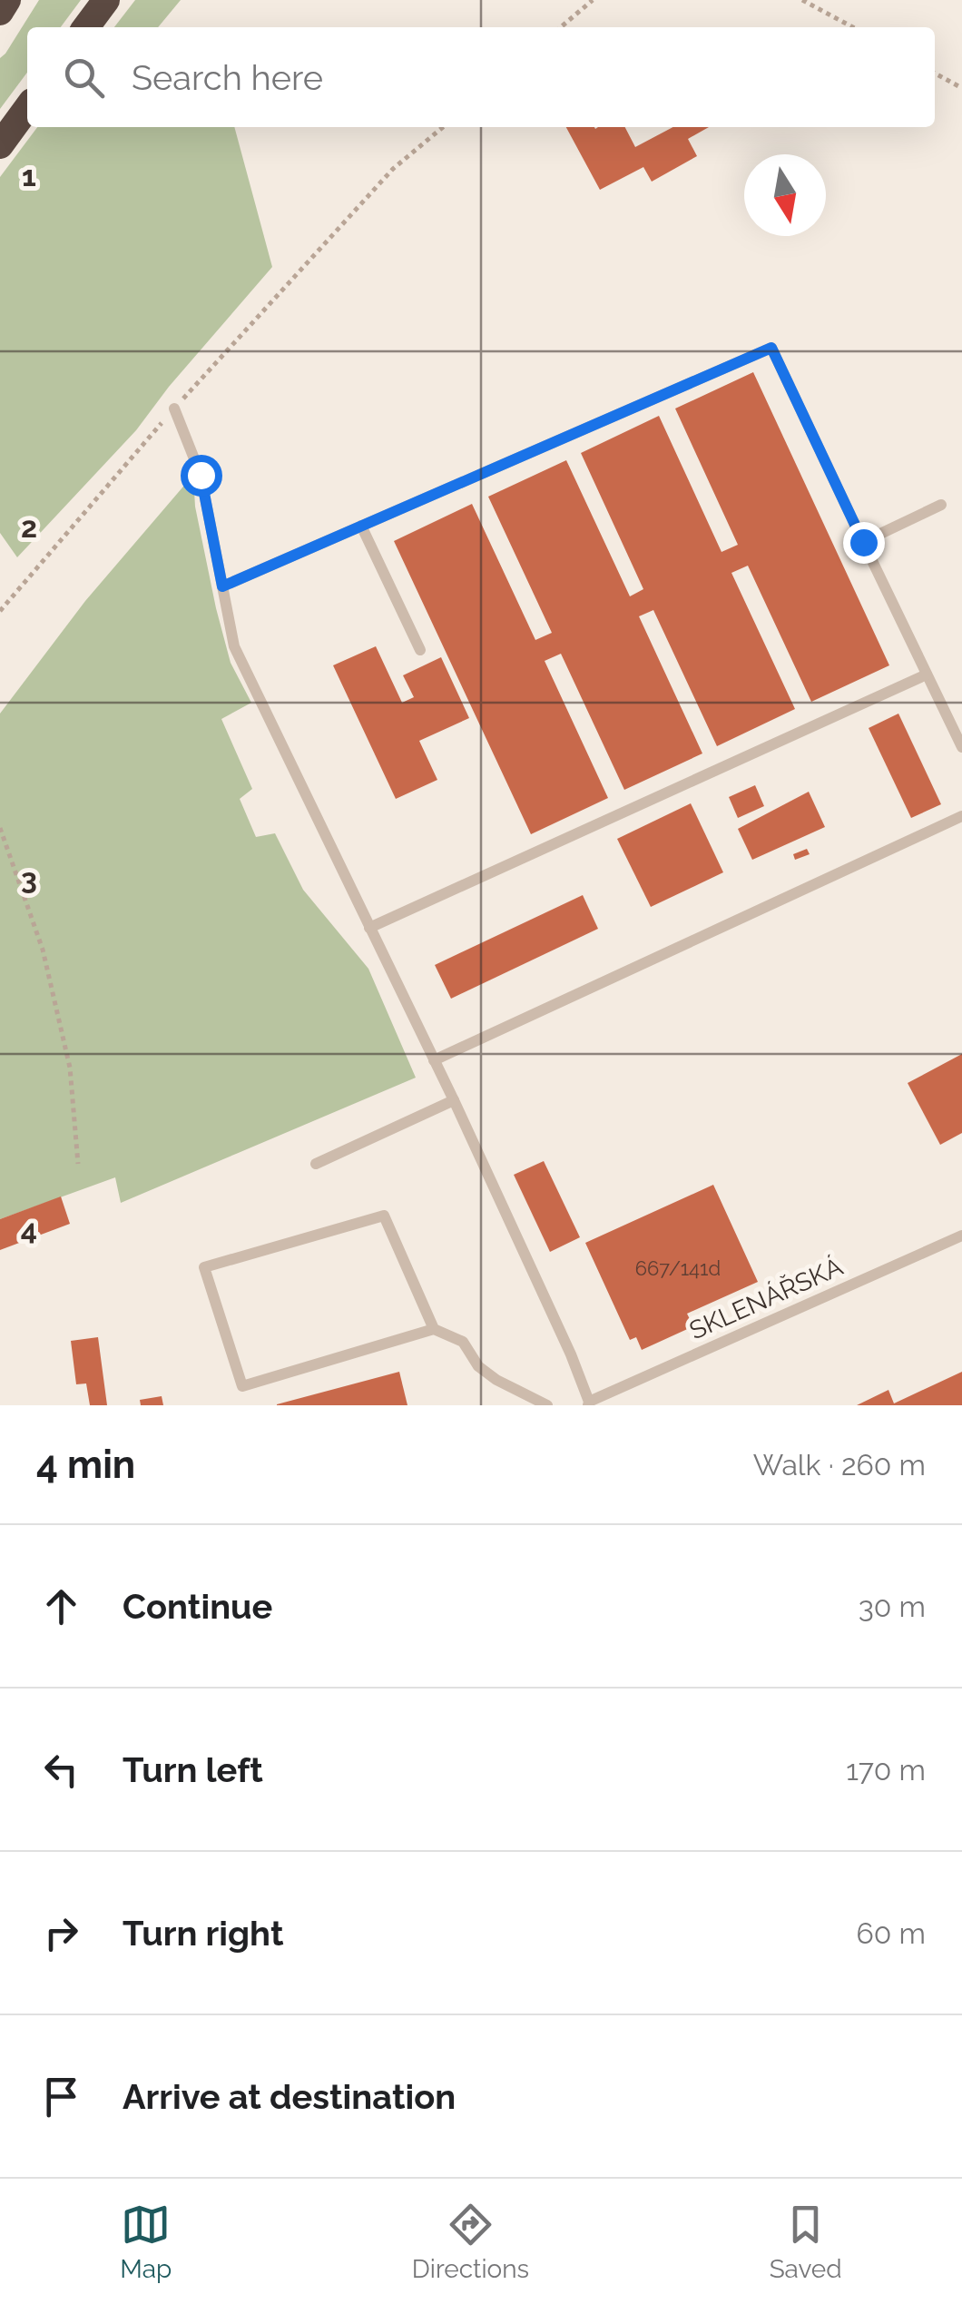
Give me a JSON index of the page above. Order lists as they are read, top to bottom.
{
  "streets": {
    "lane": ["SKLENÁŘSKÁ"]
  },
  "house_numbers": ["667/141d"],
  "north": "bottom",
  "page": {
    "search": "Search here",
    "heading": ["4 min", "Walk · 260 m"],
    "list": [
      ["Continue", "30 m"],
      ["Turn left", "170 m"],
      ["Turn right", "60 m"],
      "Arrive at destination"
    ],
    "nav": ["Map", "Directions", "Saved"]
  },
  "grid": {
    "rows": [
      "1",
      "2",
      "3",
      "4"
    ]
  }
}
